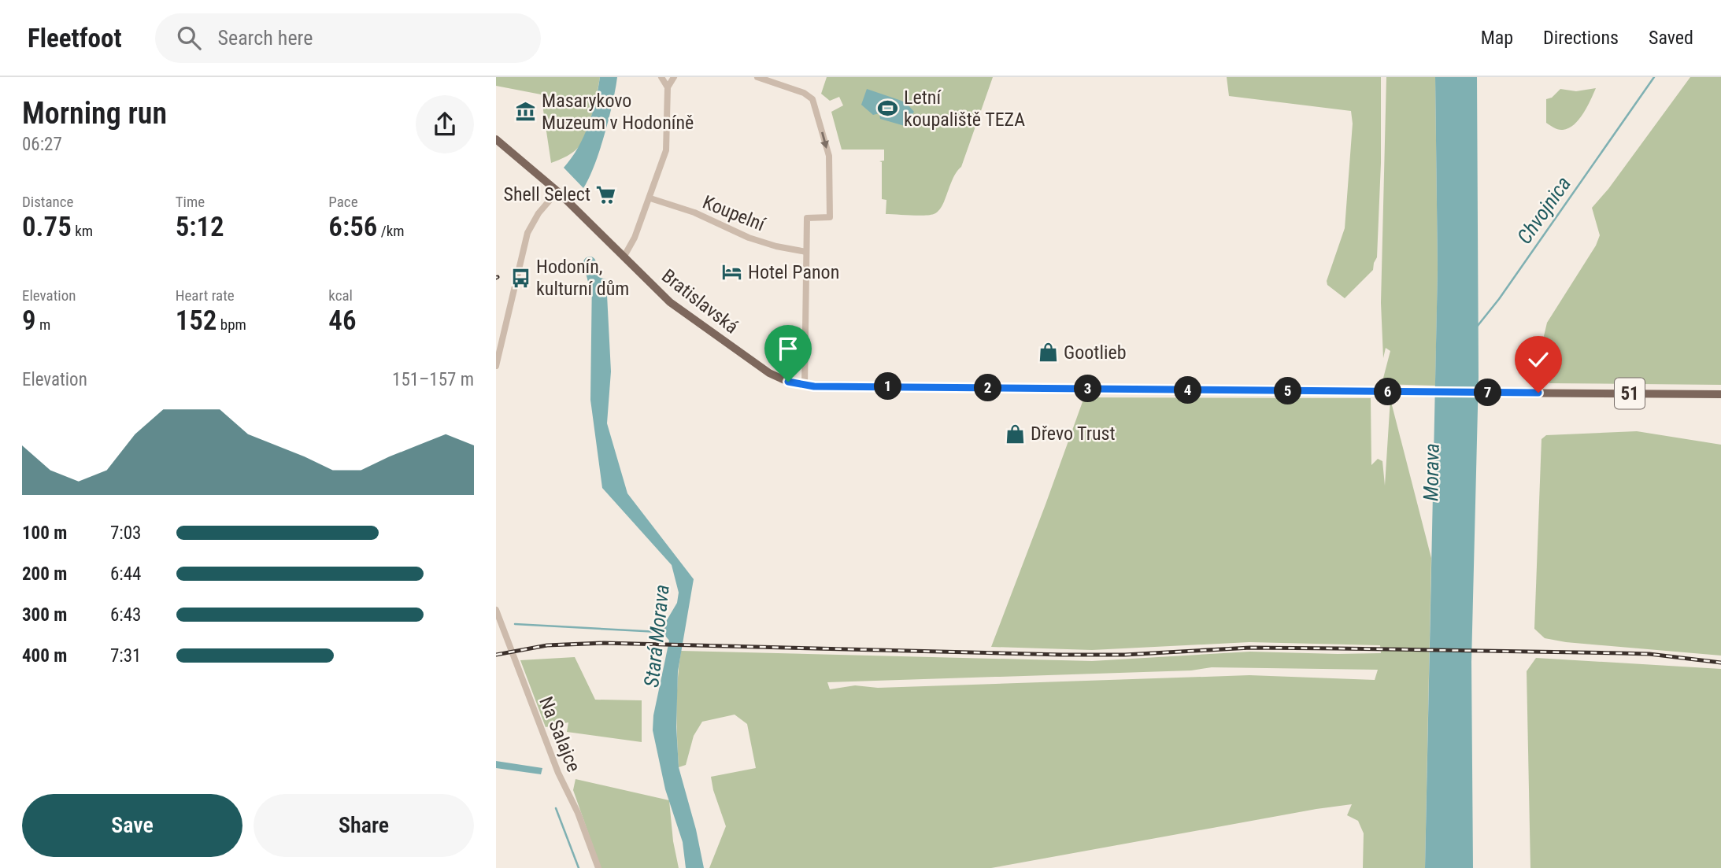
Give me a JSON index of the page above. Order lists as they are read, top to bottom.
{
  "streets": {
    "main road": ["Bratislavská", "51"],
    "street": ["Koupelní", "Na Salajce"]
  },
  "crossings": [
    ["Bratislavská", "51"]
  ],
  "water": ["Chvojnica", "Morava", "Stará Morava"],
  "places": {
    "sports": ["Letní koupaliště TEZA"],
    "museum": ["Masarykovo Muzeum v Hodoníně"],
    "supermarket": ["Shell Select"],
    "hotel": ["Hotel Panon"],
    "bus stop": ["Hodonín, kulturní dům"],
    "shop": ["Gootlieb", "Dřevo Trust"]
  },
  "page": {
    "header": "Fleetfoot",
    "search": "Search here",
    "nav": ["Map", "Directions", "Saved"],
    "heading": ["Morning run", "06:27"],
    "stats": [
      ["Distance", "0.75 km"],
      ["Time", "5:12"],
      ["Pace", "6:56 /km"],
      ["Elevation", "9 m"],
      ["Heart rate", "152 bpm"],
      ["kcal", "46"]
    ],
    "chart": ["Elevation", "151–157 m"],
    "pins": [
      "1",
      "2",
      "3",
      "4",
      "5",
      "6",
      "7"
    ],
    "list": [
      {
        "name": "100 m",
        "note": "7:03"
      },
      {
        "name": "200 m",
        "note": "6:44"
      },
      {
        "name": "300 m",
        "note": "6:43"
      },
      {
        "name": "400 m",
        "note": "7:31"
      }
    ],
    "buttons": ["Save", "Share"]
  }
}
